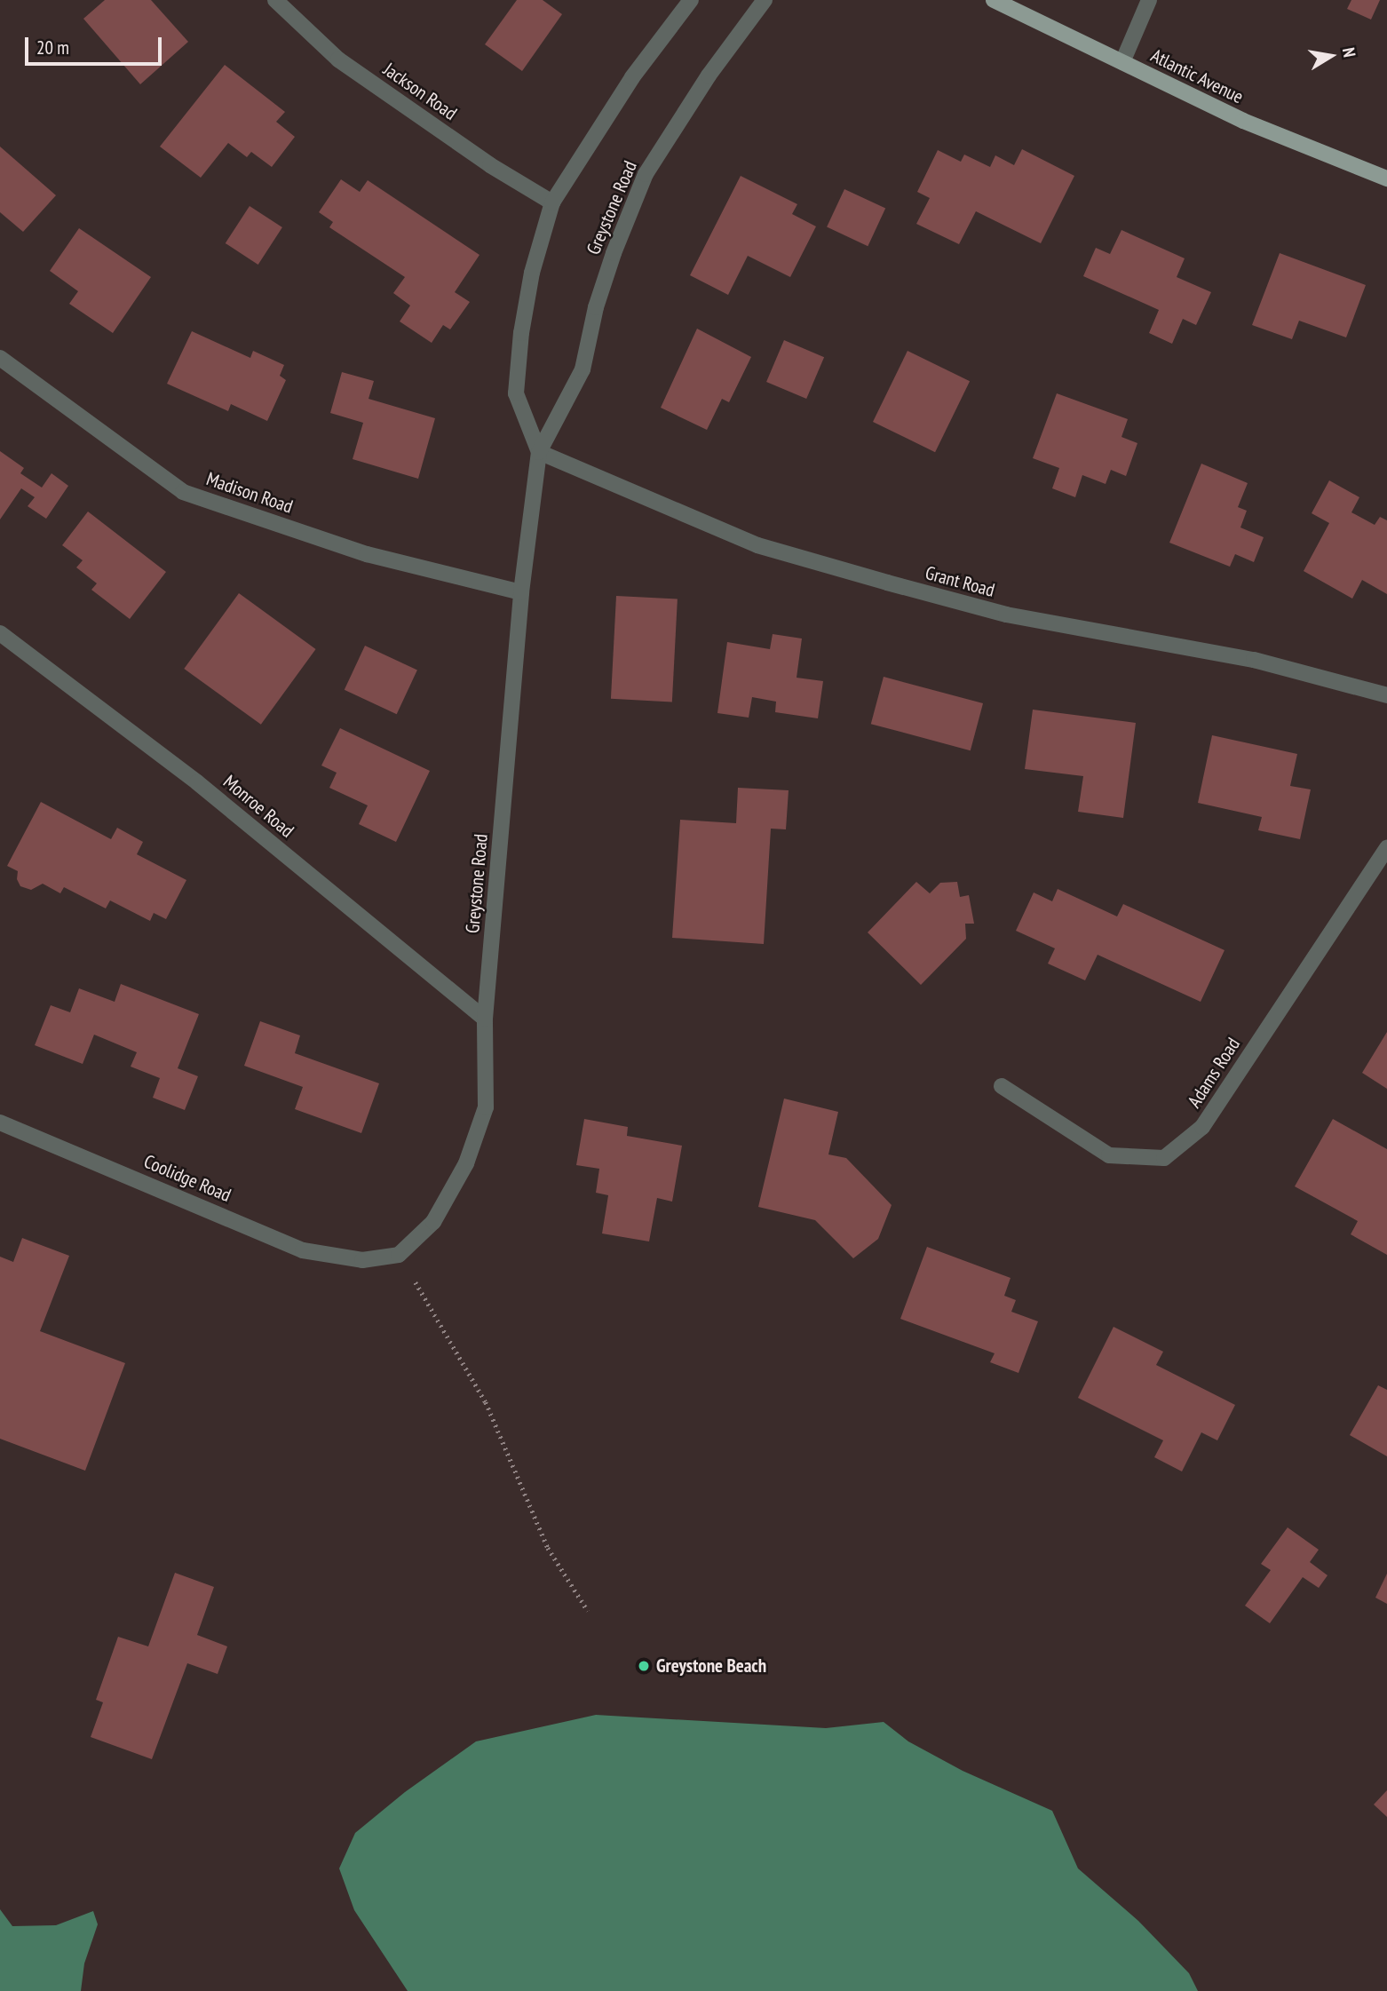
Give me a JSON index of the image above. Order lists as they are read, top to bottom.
{
  "streets": {
    "main road": ["Atlantic Avenue"],
    "street": [
      "Jackson Road",
      "Greystone Road",
      "Madison Road",
      "Grant Road",
      "Monroe Road",
      "Adams Road",
      "Coolidge Road"
    ]
  },
  "crossings": [
    ["Jackson Road", "Greystone Road"],
    ["Greystone Road", "Madison Road"],
    ["Greystone Road", "Grant Road"],
    ["Greystone Road", "Monroe Road"],
    ["Greystone Road", "Coolidge Road"]
  ],
  "places": ["Greystone Beach"],
  "scale_bar": "20 m",
  "north": "right"
}
